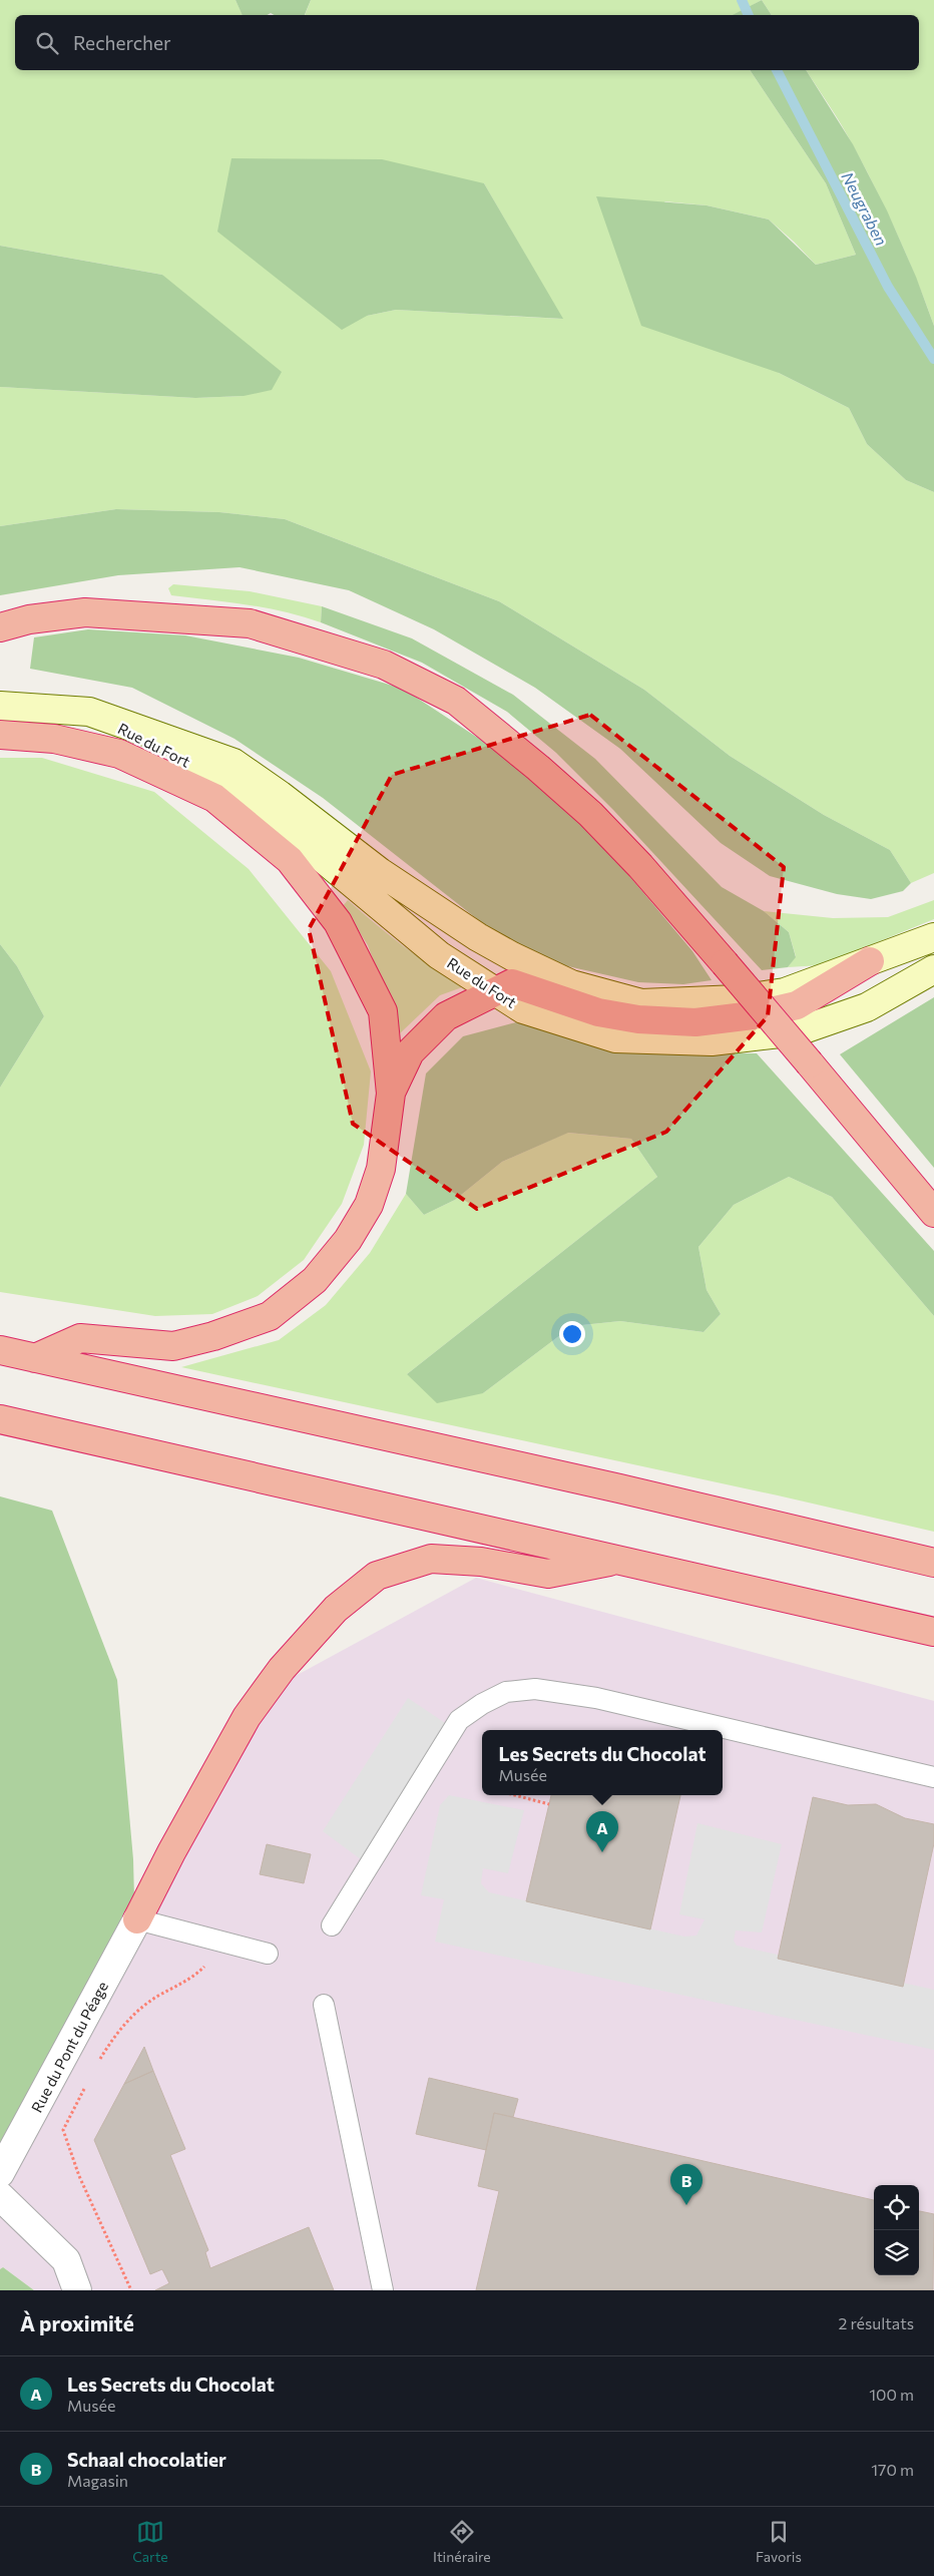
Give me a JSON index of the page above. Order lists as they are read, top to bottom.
{
  "streets": {
    "main road": ["Rue du Fort"],
    "street": ["Rue du Pont du Péage"]
  },
  "water": ["Neugraben"],
  "page": {
    "search": "Rechercher",
    "popup": ["Les Secrets du Chocolat", "Musée"],
    "pins": ["A", "B"],
    "heading": ["À proximité", "2 résultats"],
    "list": [
      {
        "mark": "A",
        "name": "Les Secrets du Chocolat",
        "note": "Musée",
        "value": "100 m"
      },
      {
        "mark": "B",
        "name": "Schaal chocolatier",
        "note": "Magasin",
        "value": "170 m"
      }
    ],
    "nav": ["Carte", "Itinéraire", "Favoris"]
  }
}
